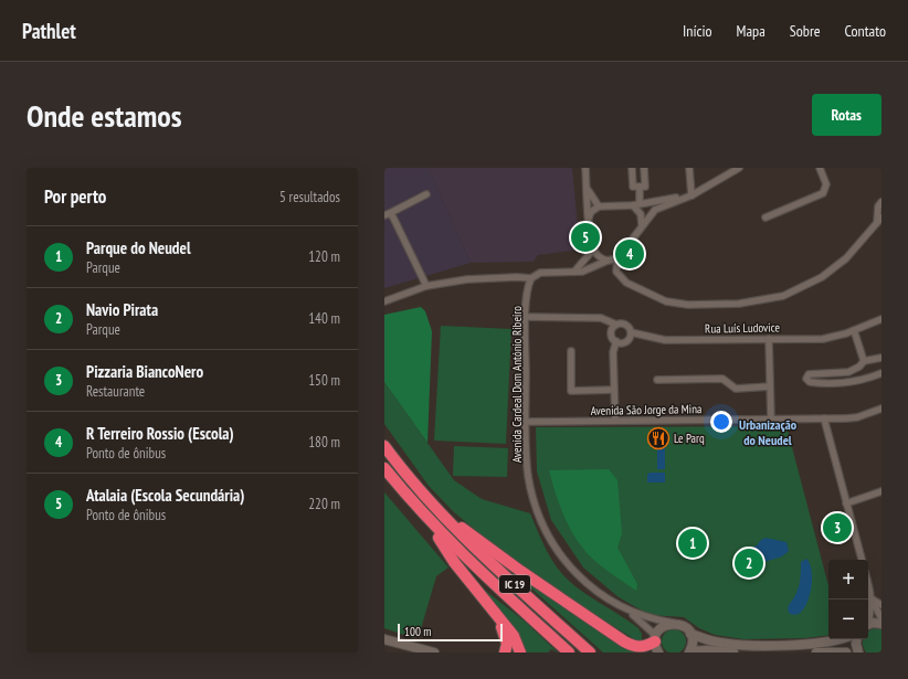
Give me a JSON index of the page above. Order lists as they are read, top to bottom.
{
  "streets": {
    "highway": ["IC 19"],
    "street": ["Rua Luís Ludovice", "Avenida Cardeal Dom António Ribeiro", "Avenida São Jorge da Mina"]
  },
  "crossings": [
    ["Avenida Cardeal Dom António Ribeiro", "Avenida São Jorge da Mina"]
  ],
  "districts": ["Urbanização do Neudel"],
  "places": {
    "restaurant": ["Le Parq"]
  },
  "scale_bar": "100 m",
  "page": {
    "header": "Pathlet",
    "nav": [
      "Início",
      "Mapa",
      "Sobre",
      "Contato"
    ],
    "buttons": "Rotas",
    "title": "Onde estamos",
    "heading": ["Por perto", "5 resultados"],
    "pins": [
      "5",
      "4",
      "3",
      "1",
      "2"
    ],
    "list": [
      {
        "mark": "1",
        "name": "Parque do Neudel",
        "note": "Parque",
        "value": "120 m"
      },
      {
        "mark": "2",
        "name": "Navio Pirata",
        "note": "Parque",
        "value": "140 m"
      },
      {
        "mark": "3",
        "name": "Pizzaria BiancoNero",
        "note": "Restaurante",
        "value": "150 m"
      },
      {
        "mark": "4",
        "name": "R Terreiro Rossio (Escola)",
        "note": "Ponto de ônibus",
        "value": "180 m"
      },
      {
        "mark": "5",
        "name": "Atalaia (Escola Secundária)",
        "note": "Ponto de ônibus",
        "value": "220 m"
      }
    ],
    "map_buttons": ["+", "−"],
    "scale": "100 m"
  }
}
